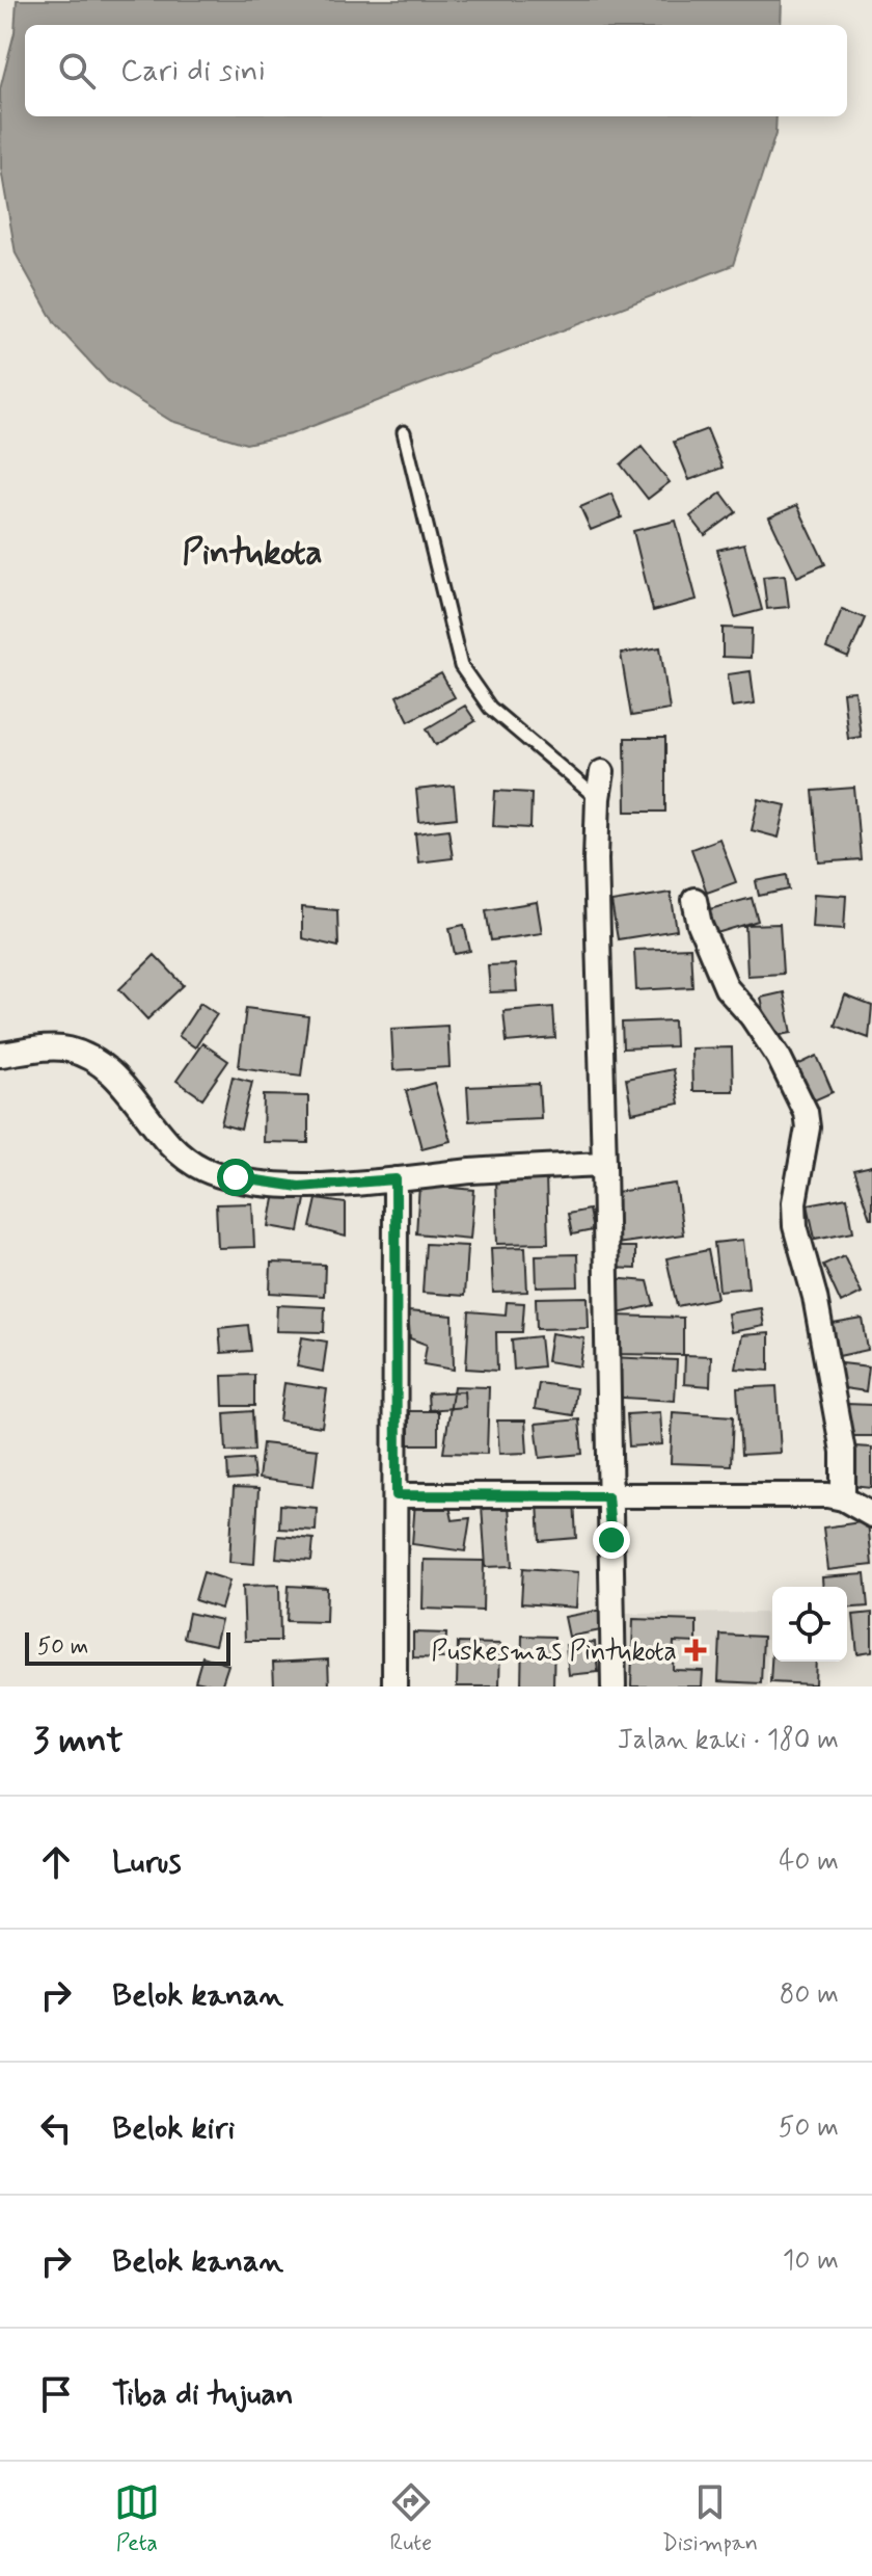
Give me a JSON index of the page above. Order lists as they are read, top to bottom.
{
  "districts": ["Pintukota"],
  "places": {
    "health": ["Puskesmas Pintukota"]
  },
  "scale_bar": "50 m",
  "page": {
    "search": "Cari di sini",
    "scale": "50 m",
    "heading": ["3 mnt", "Jalan kaki · 180 m"],
    "list": [
      ["Lurus", "40 m"],
      ["Belok kanan", "80 m"],
      ["Belok kiri", "50 m"],
      ["Belok kanan", "10 m"],
      "Tiba di tujuan"
    ],
    "nav": ["Peta", "Rute", "Disimpan"]
  }
}
